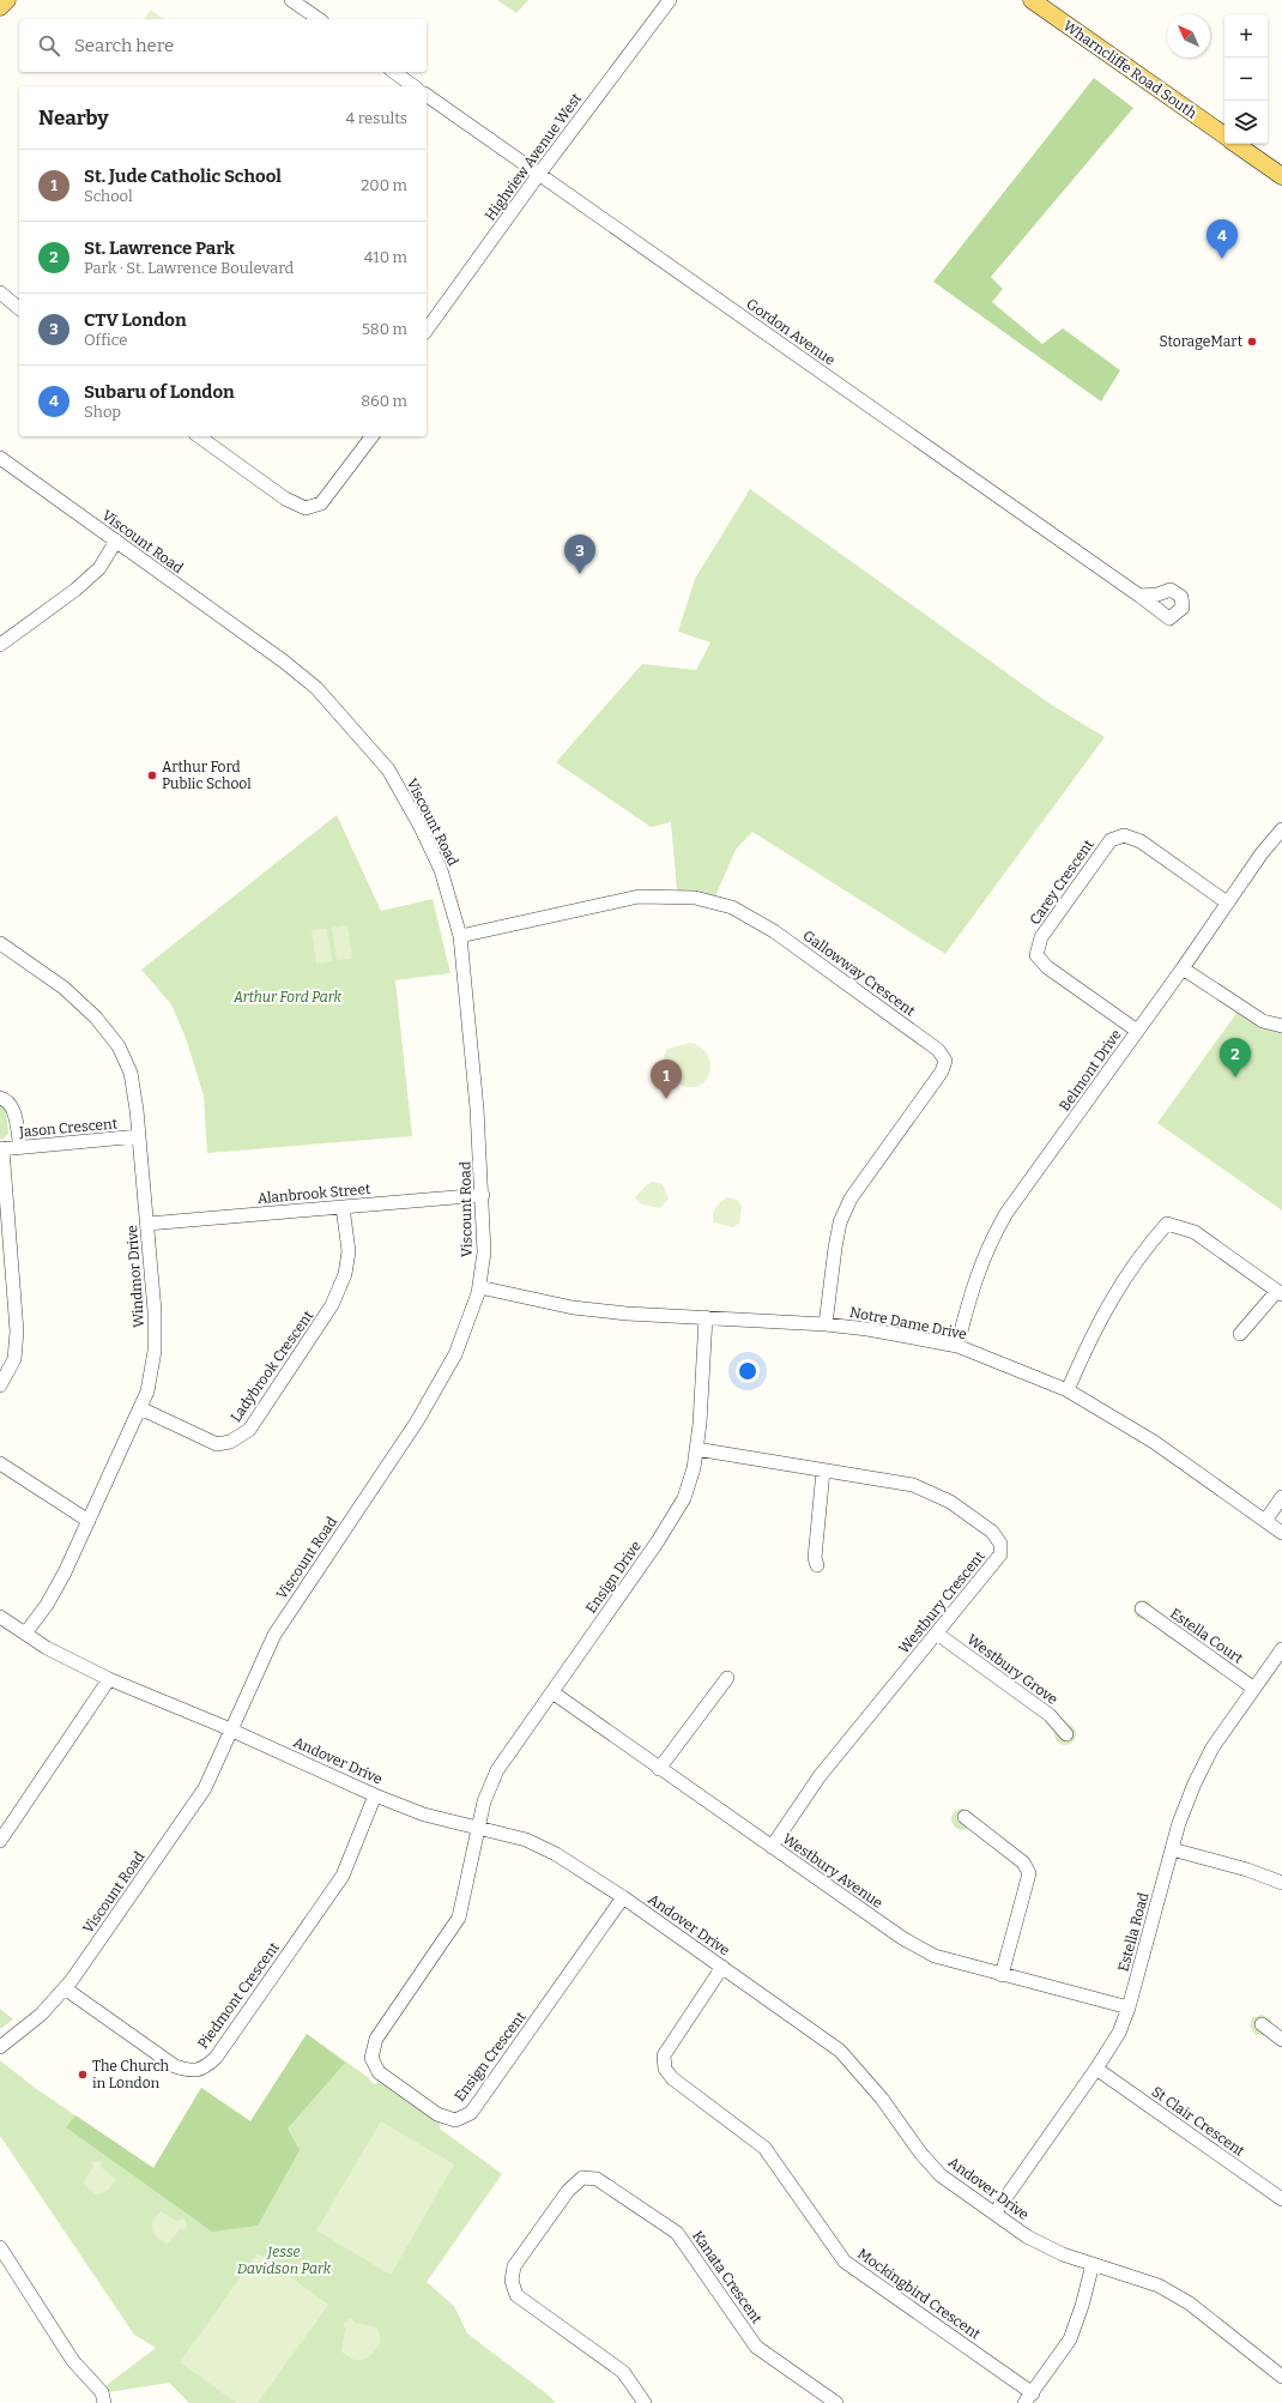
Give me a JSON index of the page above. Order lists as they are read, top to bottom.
{
  "streets": {
    "main road": ["Wharncliffe Road South"],
    "street": [
      "Highview Avenue West",
      "Gordon Avenue",
      "Viscount Road",
      "Carey Crescent",
      "Gallowway Crescent",
      "Belmont Drive",
      "Jason Crescent",
      "Alanbrook Street",
      "Windmor Drive",
      "Notre Dame Drive",
      "Ladybrook Crescent",
      "Ensign Drive",
      "Westbury Crescent",
      "Estella Court",
      "Westbury Grove",
      "Andover Drive",
      "Westbury Avenue",
      "Estella Road",
      "Piedmont Crescent",
      "Ensign Crescent",
      "St Clair Crescent",
      "Kanata Crescent",
      "Mockingbird Crescent"
    ]
  },
  "crossings": [
    ["Highview Avenue West", "Gordon Avenue"],
    ["Viscount Road", "Gallowway Crescent"],
    ["Viscount Road", "Alanbrook Street"],
    ["Viscount Road", "Notre Dame Drive"],
    ["Viscount Road", "Andover Drive"],
    ["Viscount Road", "Piedmont Crescent"],
    ["Carey Crescent", "Belmont Drive"],
    ["Gallowway Crescent", "Notre Dame Drive"],
    ["Belmont Drive", "Notre Dame Drive"],
    ["Jason Crescent", "Windmor Drive"],
    ["Alanbrook Street", "Windmor Drive"],
    ["Alanbrook Street", "Ladybrook Crescent"],
    ["Windmor Drive", "Ladybrook Crescent"],
    ["Windmor Drive", "Andover Drive"],
    ["Notre Dame Drive", "Ensign Drive"],
    ["Ensign Drive", "Westbury Crescent"],
    ["Ensign Drive", "Andover Drive"],
    ["Ensign Drive", "Westbury Avenue"],
    ["Ensign Drive", "Ensign Crescent"],
    ["Westbury Crescent", "Westbury Grove"],
    ["Westbury Crescent", "Westbury Avenue"],
    ["Estella Court", "Estella Road"],
    ["Andover Drive", "Estella Road"],
    ["Andover Drive", "Piedmont Crescent"],
    ["Andover Drive", "Ensign Crescent"],
    ["Andover Drive", "Mockingbird Crescent"],
    ["Westbury Avenue", "Estella Road"],
    ["Estella Road", "St Clair Crescent"]
  ],
  "parks": ["Arthur Ford Park", "Jesse Davidson Park"],
  "places": ["StorageMart", "Arthur Ford Public School", "The Church in London"],
  "north": "top left",
  "page": {
    "map_buttons": ["+", "−"],
    "search": "Search here",
    "heading": ["Nearby", "4 results"],
    "list": [
      {
        "mark": "1",
        "name": "St. Jude Catholic School",
        "note": "School",
        "value": "200 m"
      },
      {
        "mark": "2",
        "name": "St. Lawrence Park",
        "note": "Park · St. Lawrence Boulevard",
        "value": "410 m"
      },
      {
        "mark": "3",
        "name": "CTV London",
        "note": "Office",
        "value": "580 m"
      },
      {
        "mark": "4",
        "name": "Subaru of London",
        "note": "Shop",
        "value": "860 m"
      }
    ],
    "pins": [
      "4",
      "3",
      "2",
      "1"
    ]
  }
}
